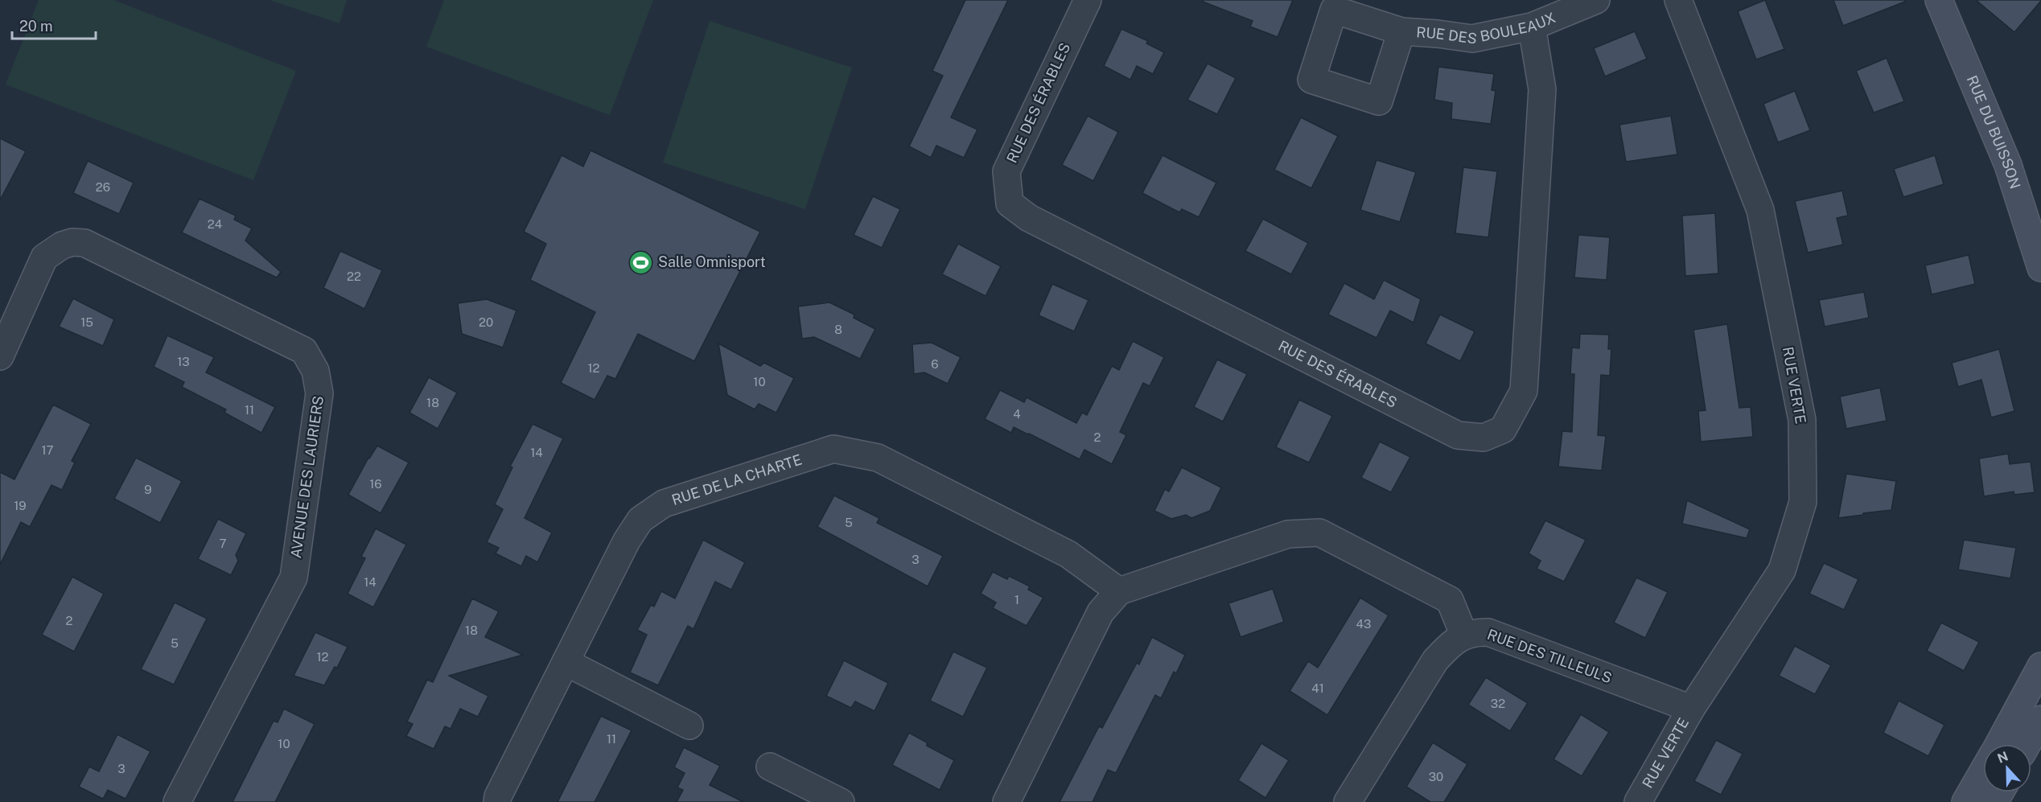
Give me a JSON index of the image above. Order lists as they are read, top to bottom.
{
  "streets": {
    "street": [
      "RUE DES BOULEAUX",
      "RUE DES ÉRABLES",
      "RUE DU BUISSON",
      "RUE VERTE",
      "AVENUE DES LAURIERS",
      "RUE DE LA CHARTE",
      "RUE DES TILLEULS"
    ]
  },
  "crossings": [
    ["RUE DES BOULEAUX", "RUE DES ÉRABLES"],
    ["RUE VERTE", "RUE DES TILLEULS"]
  ],
  "places": {
    "sports": ["Salle Omnisport"]
  },
  "house_numbers": [
    "26",
    "24",
    "22",
    "15",
    "20",
    "8",
    "13",
    "6",
    "12",
    "10",
    "18",
    "11",
    "4",
    "2",
    "17",
    "14",
    "16",
    "9",
    "19",
    "5",
    "7",
    "3",
    "14",
    "1",
    "2",
    "43",
    "18",
    "5",
    "12",
    "41",
    "32",
    "11",
    "10",
    "3",
    "30"
  ],
  "scale_bar": "20 m",
  "north": "top"
}
